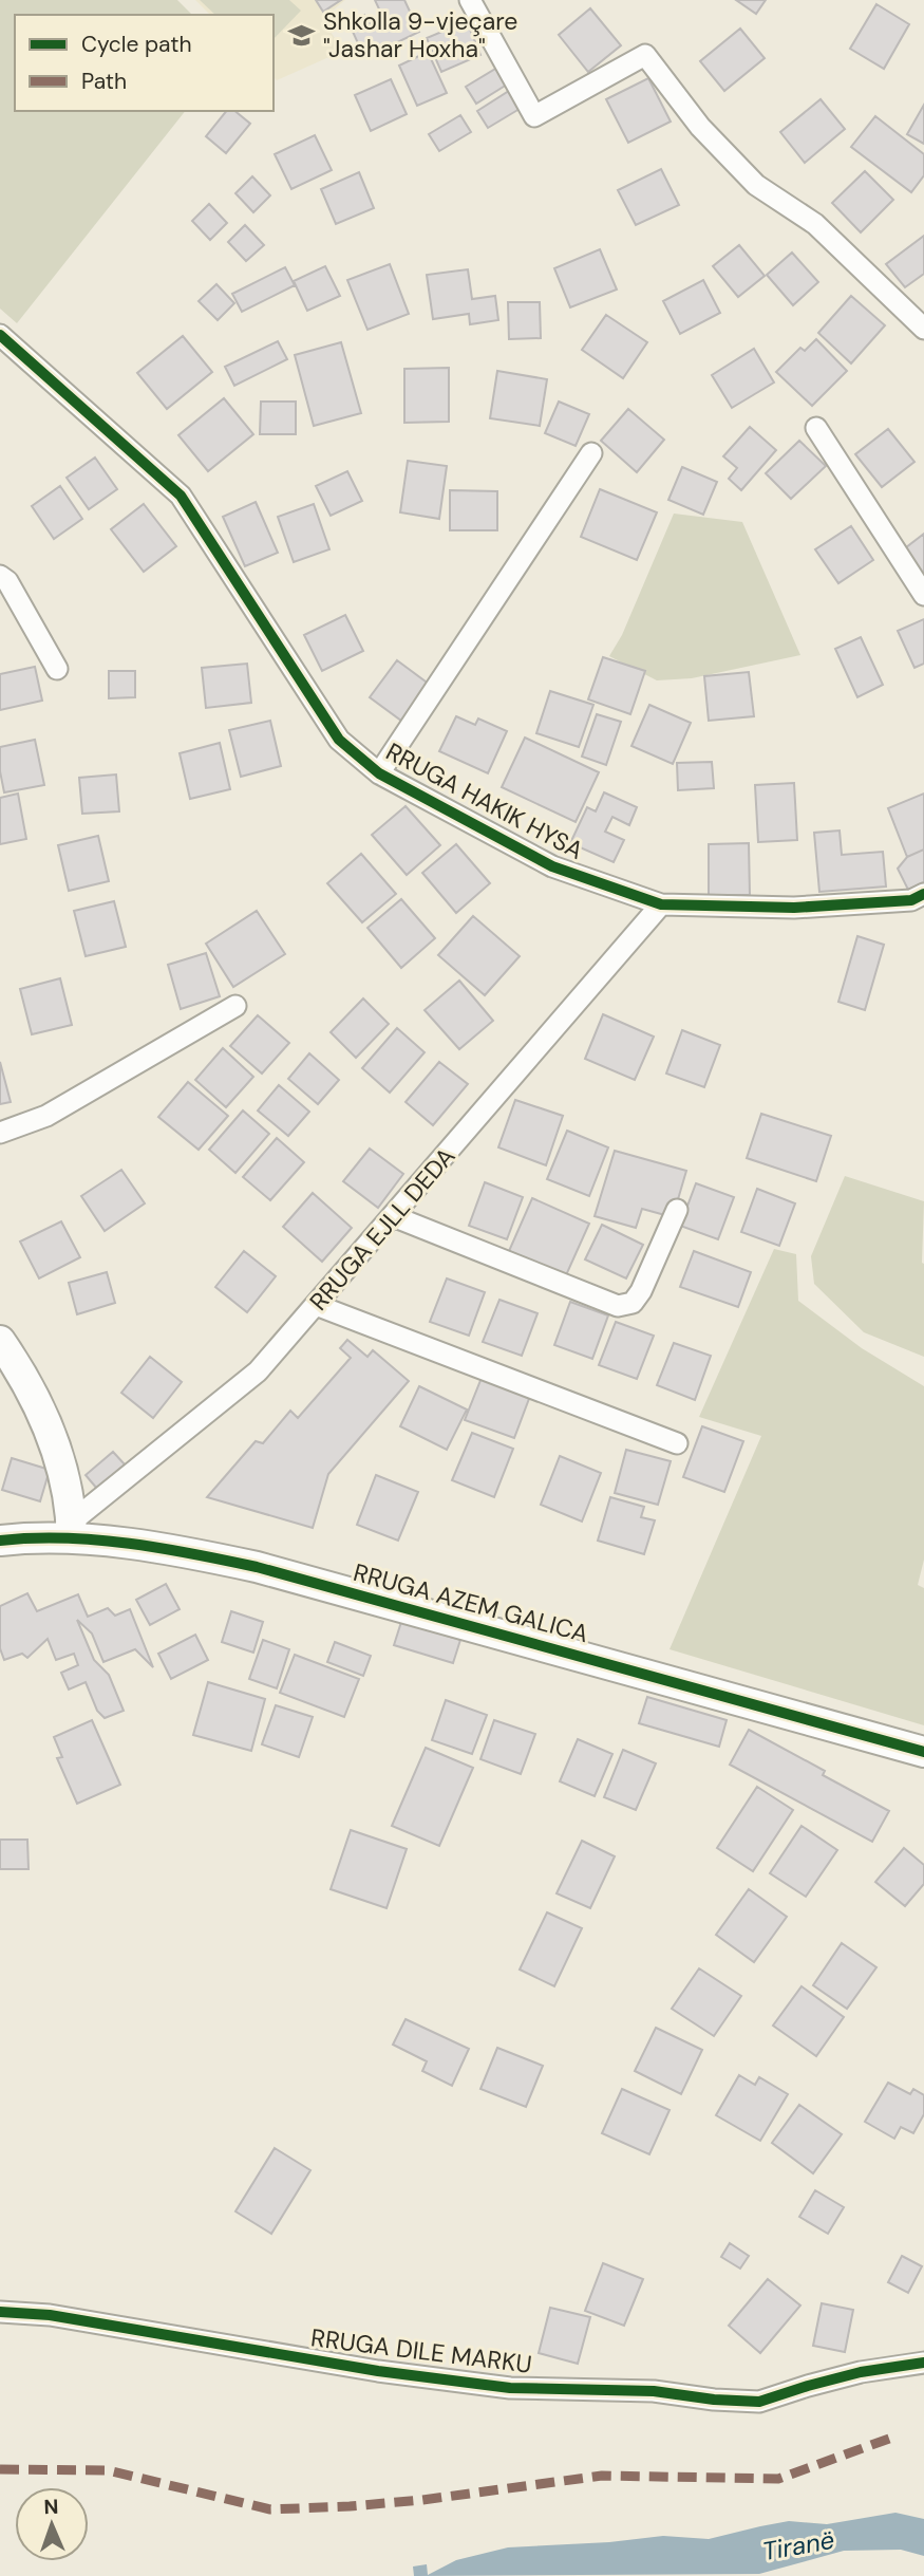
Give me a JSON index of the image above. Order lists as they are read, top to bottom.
{
  "streets": {
    "main road": ["RRUGA AZEM GALICA"],
    "street": ["RRUGA HAKIK HYSA", "RRUGA EJLL DEDA", "RRUGA DILE MARKU"]
  },
  "crossings": [
    ["RRUGA HAKIK HYSA", "RRUGA EJLL DEDA"],
    ["RRUGA EJLL DEDA", "RRUGA AZEM GALICA"]
  ],
  "water": ["Tiranë"],
  "places": {
    "school or university": ["Shkolla 9-vjeçare \"Jashar Hoxha\""]
  },
  "legend": ["Cycle path", "Path"],
  "north": "top"
}
